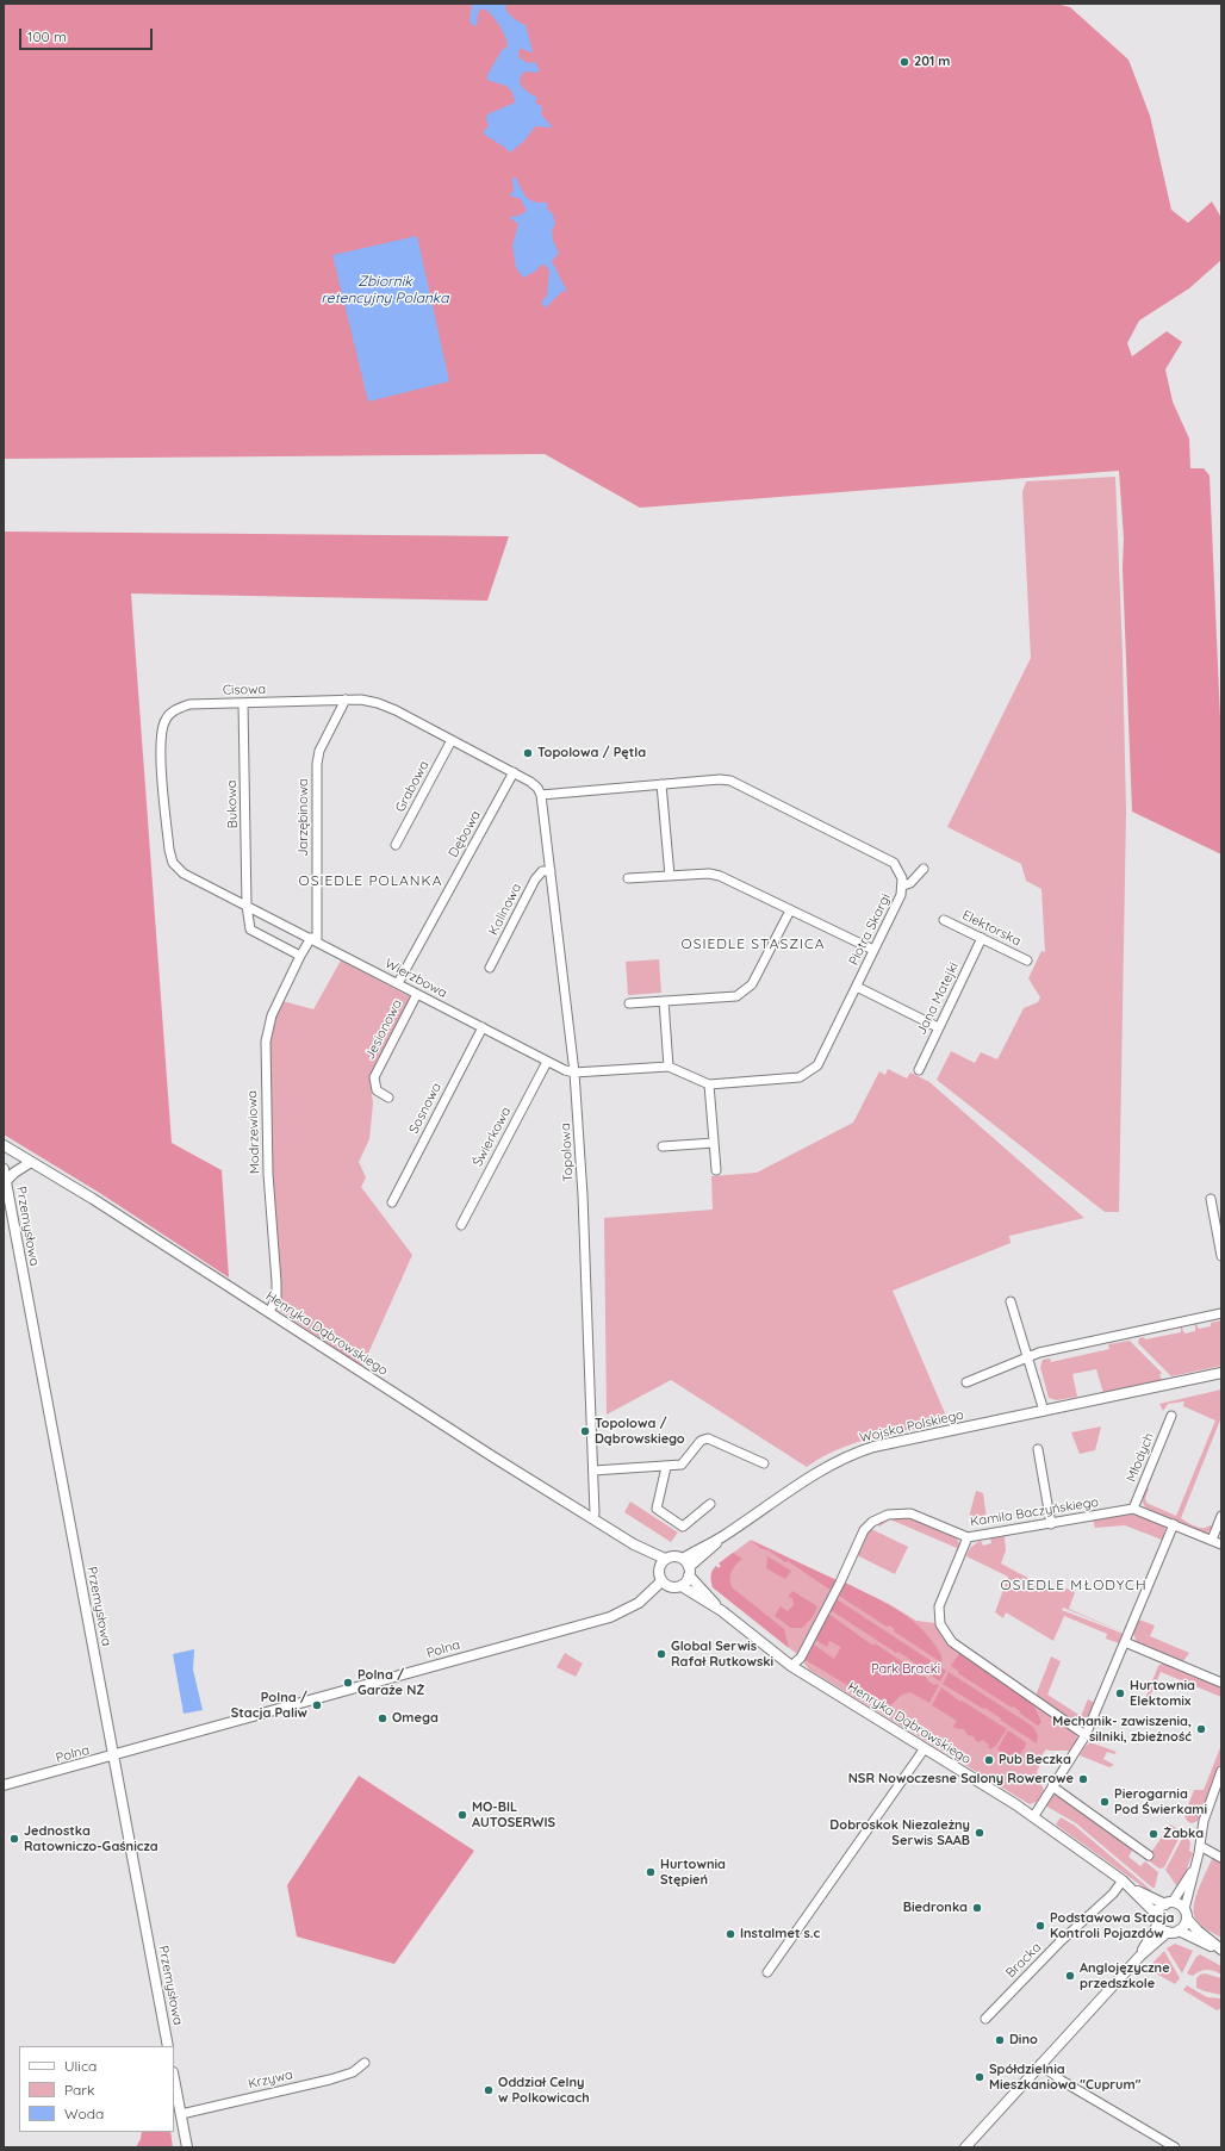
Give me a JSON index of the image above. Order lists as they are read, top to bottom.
{
  "streets": {
    "street": [
      "Cisowa",
      "Grabowa",
      "Bukowa",
      "Jarzębinowa",
      "Dębowa",
      "Kalinowa",
      "Elektorska",
      "Piotra Skargi",
      "Wierzbowa",
      "Jana Matejki",
      "Jesionowa",
      "Sosnowa",
      "Modrzewiowa",
      "Świerkowa",
      "Topolowa",
      "Przemysłowa",
      "Henryka Dąbrowskiego",
      "Wojska Polskiego",
      "Młodych",
      "Kamila Baczyńskiego",
      "Polna",
      "Bracka",
      "Krzywa"
    ]
  },
  "crossings": [
    ["Cisowa", "Grabowa"],
    ["Cisowa", "Bukowa"],
    ["Cisowa", "Jarzębinowa"],
    ["Cisowa", "Dębowa"],
    ["Cisowa", "Piotra Skargi"],
    ["Cisowa", "Wierzbowa"],
    ["Cisowa", "Topolowa"],
    ["Bukowa", "Wierzbowa"],
    ["Bukowa", "Modrzewiowa"],
    ["Jarzębinowa", "Wierzbowa"],
    ["Jarzębinowa", "Modrzewiowa"],
    ["Dębowa", "Wierzbowa"],
    ["Kalinowa", "Topolowa"],
    ["Elektorska", "Jana Matejki"],
    ["Piotra Skargi", "Wierzbowa"],
    ["Piotra Skargi", "Topolowa"],
    ["Wierzbowa", "Jesionowa"],
    ["Wierzbowa", "Sosnowa"],
    ["Wierzbowa", "Modrzewiowa"],
    ["Wierzbowa", "Świerkowa"],
    ["Wierzbowa", "Topolowa"],
    ["Modrzewiowa", "Henryka Dąbrowskiego"],
    ["Topolowa", "Henryka Dąbrowskiego"],
    ["Przemysłowa", "Polna"],
    ["Henryka Dąbrowskiego", "Kamila Baczyńskiego"],
    ["Henryka Dąbrowskiego", "Bracka"],
    ["Młodych", "Kamila Baczyńskiego"]
  ],
  "districts": ["OSIEDLE POLANKA", "OSIEDLE STASZICA", "OSIEDLE MŁODYCH"],
  "water": ["Zbiornik retencyjny Polanka"],
  "parks": ["Park Bracki"],
  "places": [
    "201 m",
    "Topolowa / Pętla",
    "Topolowa / Dąbrowskiego",
    "Global Serwis Rafał Rutkowski",
    "Polna / Garaże NŻ",
    "Hurtownia Elektomix",
    "Polna / Stacja Paliw",
    "Omega",
    "Mechanik- zawiszenia, silniki, zbieżność",
    "Pub Beczka",
    "NSR Nowoczesne Salony Rowerowe",
    "Pierogarnia Pod Świerkami",
    "MO-BIL AUTOSERWIS",
    "Dobroskok Niezależny Serwis SAAB",
    "Żabka",
    "Jednostka Ratowniczo-Gaśnicza",
    "Hurtownia Stępień",
    "Biedronka",
    "Podstawowa Stacja Kontroli Pojazdów",
    "Instalmet s.c",
    "Anglojęzyczne przedszkole",
    "Dino",
    "Spółdzielnia Mieszkaniowa \"Cuprum\"",
    "Oddział Celny w Polkowicach"
  ],
  "legend": ["Ulica", "Park", "Woda"],
  "scale_bar": "100 m"
}
